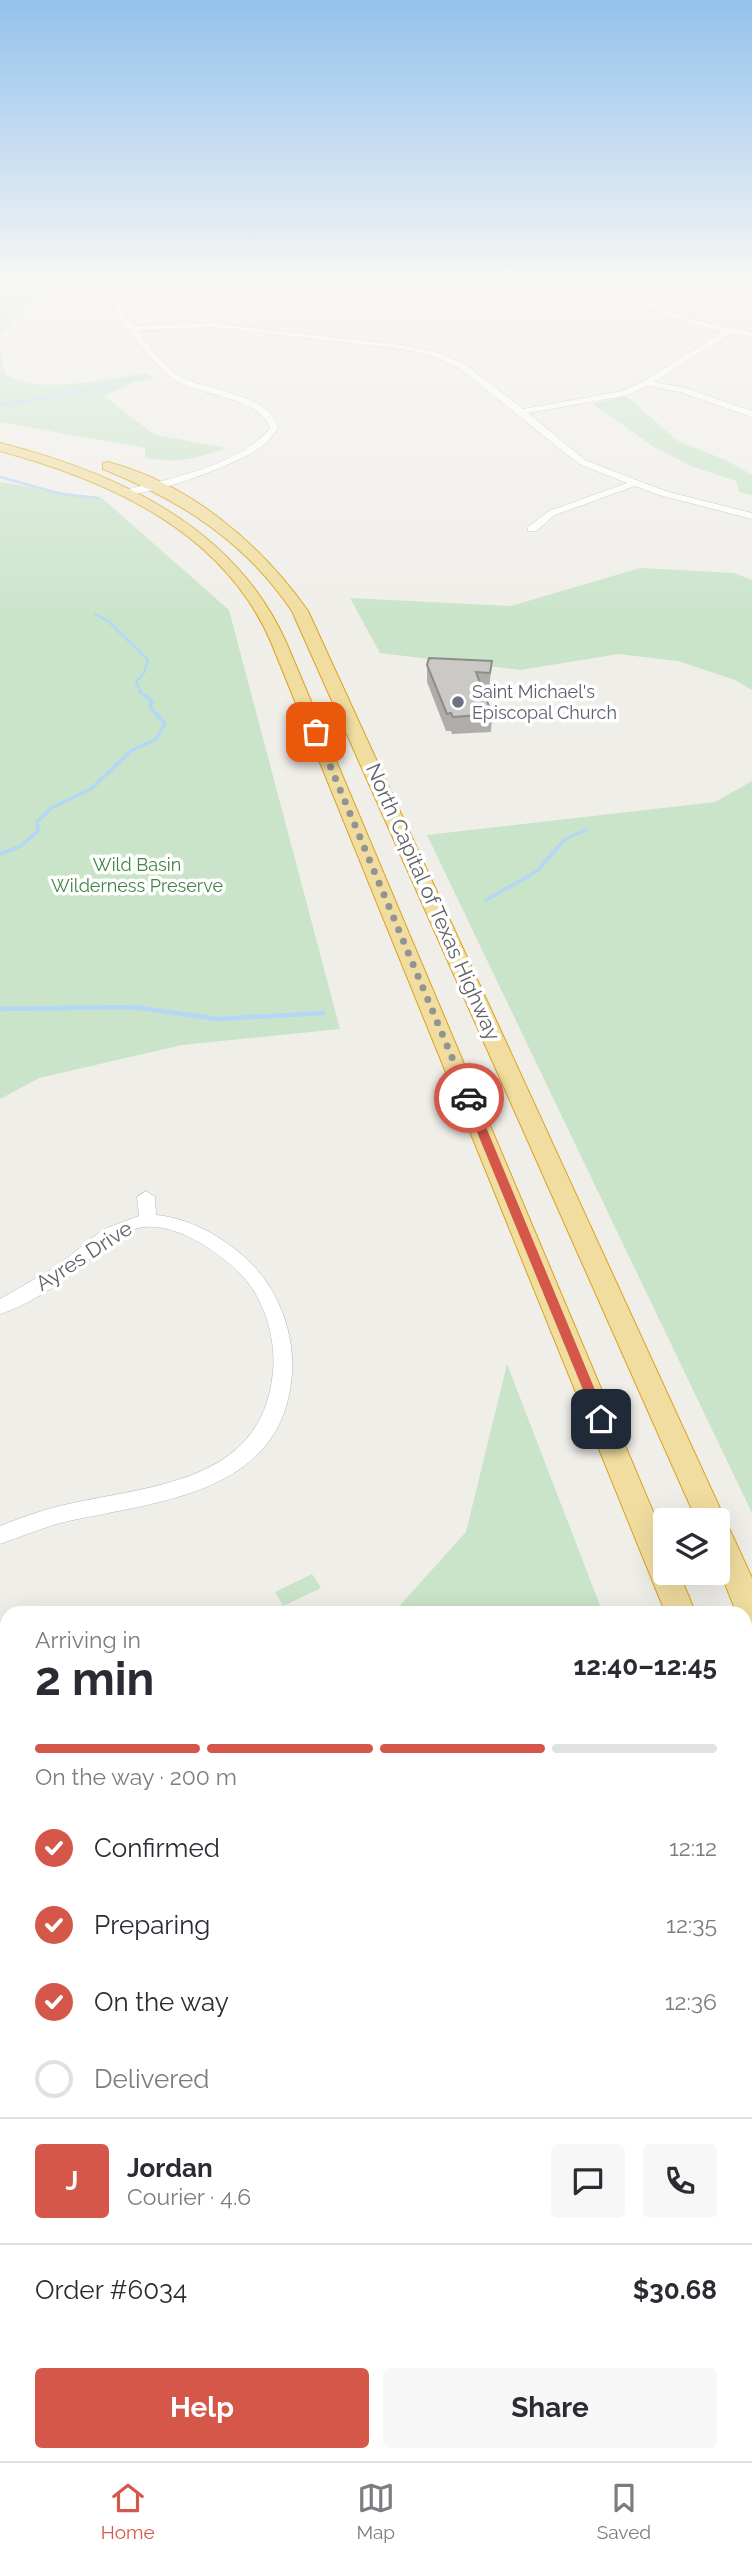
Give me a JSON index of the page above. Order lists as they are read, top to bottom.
{
  "streets": {
    "highway": ["North Capital of Texas Highway"],
    "street": ["Ayres Drive"]
  },
  "parks": ["Wild Basin Wilderness Preserve"],
  "places": ["Saint Michael's Episcopal Church"],
  "page": {
    "heading": ["2 min", "Arriving in", "12:40–12:45"],
    "panel": [
      "Jordan",
      "Courier · 4.6",
      "Order #6034",
      "$30.68"
    ],
    "bar": "On the way · 200 m",
    "list": [
      ["Confirmed", "12:12"],
      ["Preparing", "12:35"],
      ["On the way", "12:36"],
      "Delivered"
    ],
    "round": "J",
    "buttons": ["Help", "Share"],
    "tabs": ["Home", "Map", "Saved"]
  }
}
